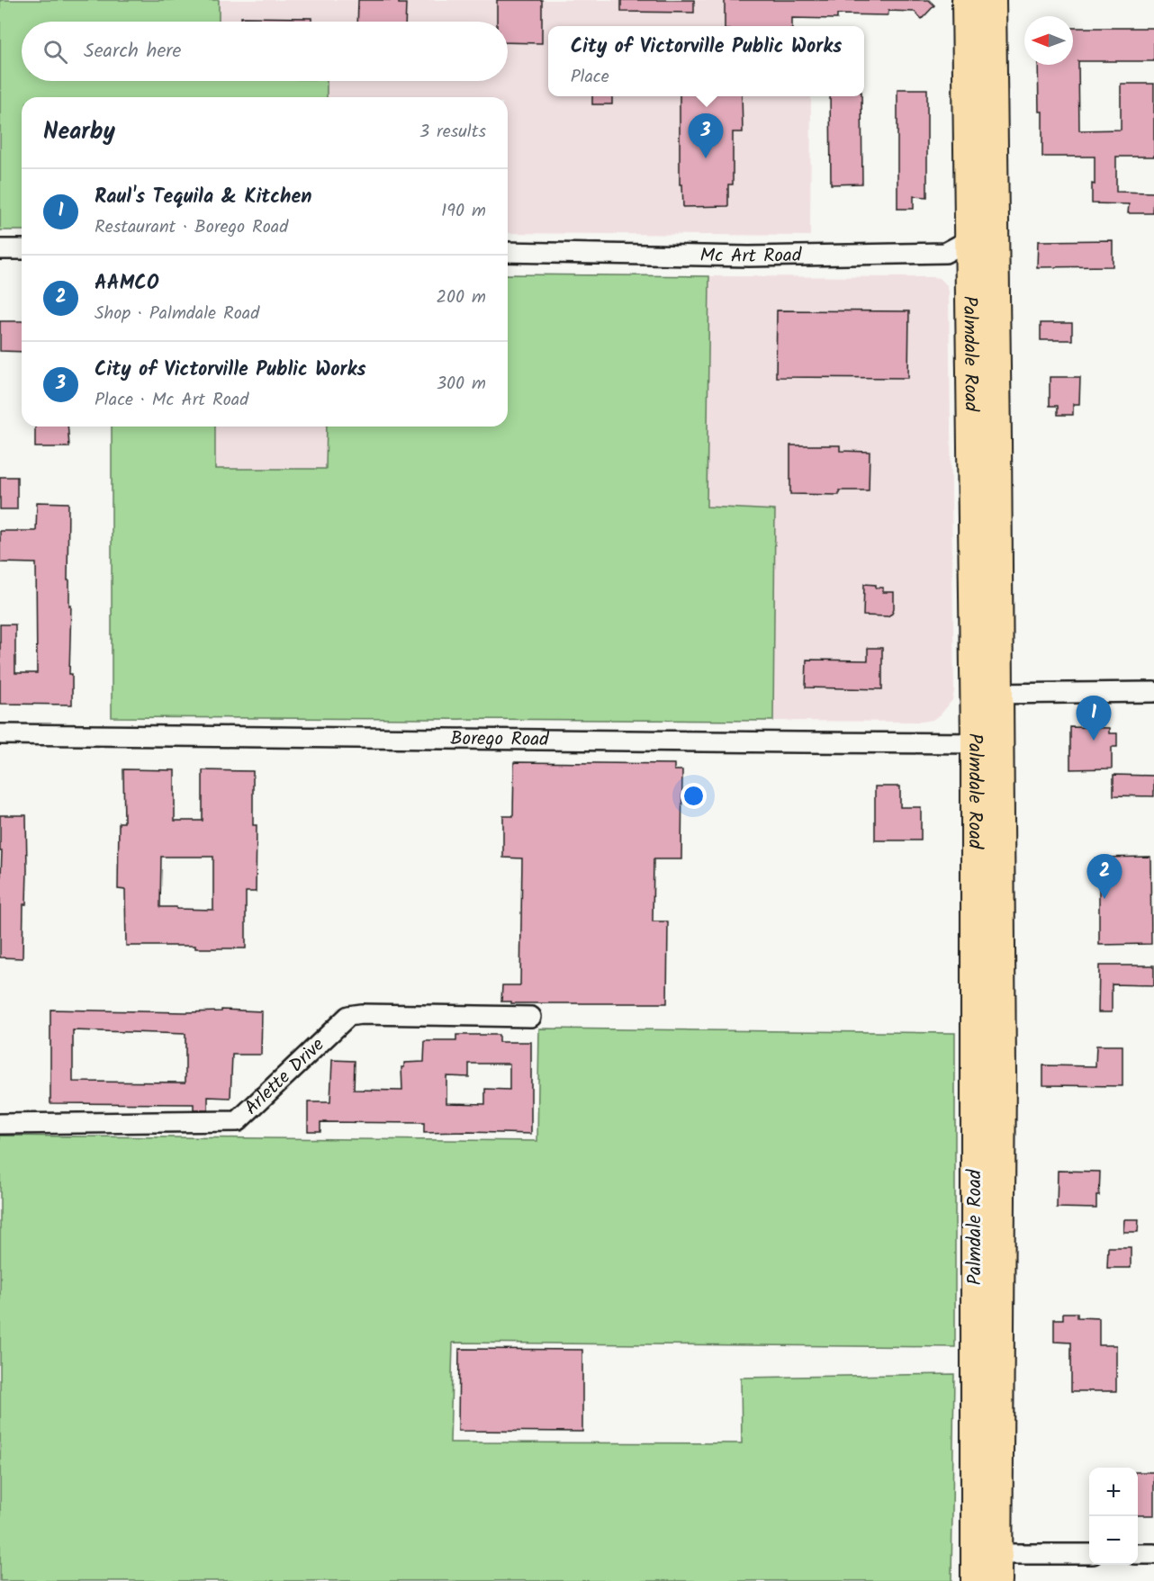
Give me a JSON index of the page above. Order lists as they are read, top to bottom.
{
  "streets": {
    "highway": ["Palmdale Road"],
    "street": ["Mc Art Road", "Borego Road", "Arlette Drive"]
  },
  "crossings": [
    ["Mc Art Road", "Palmdale Road"],
    ["Palmdale Road", "Borego Road"]
  ],
  "north": "left",
  "page": {
    "search": "Search here",
    "popup": ["City of Victorville Public Works", "Place"],
    "heading": ["Nearby", "3 results"],
    "pins": ["3", "1", "2"],
    "list": [
      {
        "mark": "1",
        "name": "Raul's Tequila & Kitchen",
        "note": "Restaurant · Borego Road",
        "value": "190 m"
      },
      {
        "mark": "2",
        "name": "AAMCO",
        "note": "Shop · Palmdale Road",
        "value": "200 m"
      },
      {
        "mark": "3",
        "name": "City of Victorville Public Works",
        "note": "Place · Mc Art Road",
        "value": "300 m"
      }
    ],
    "map_buttons": ["+", "−"]
  }
}
